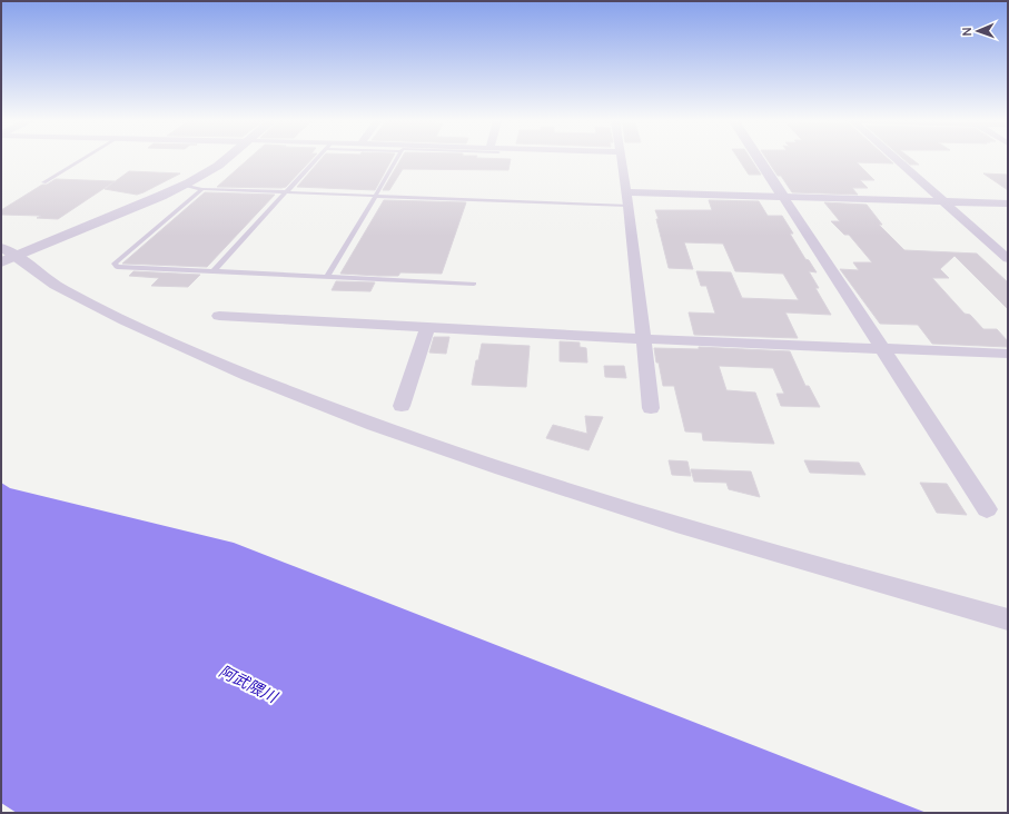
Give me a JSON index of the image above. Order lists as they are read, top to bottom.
{
  "water": ["阿武隈川"],
  "north": "left"
}
